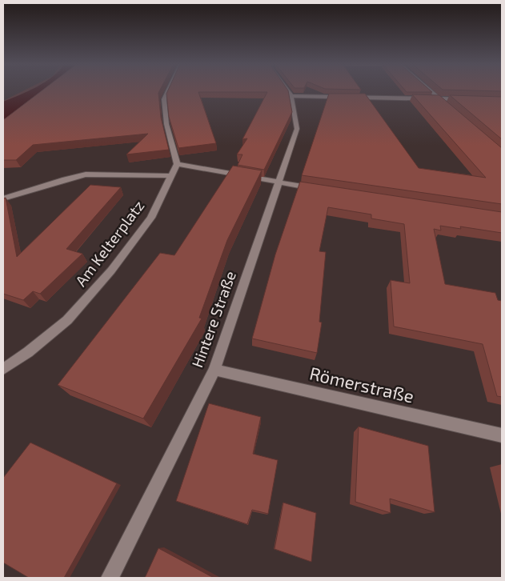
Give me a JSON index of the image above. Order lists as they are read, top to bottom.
{
  "streets": {
    "street": ["Am Kelterplatz", "Hintere Straße", "Römerstraße"]
  },
  "crossings": [
    ["Hintere Straße", "Römerstraße"]
  ]
}
